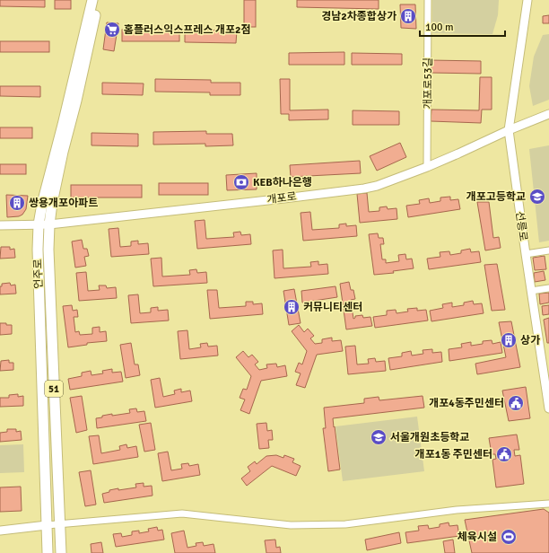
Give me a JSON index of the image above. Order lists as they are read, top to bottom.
{
  "streets": {
    "main road": ["언주로", "51"],
    "street": ["개포로53길", "개포로", "선릉로"]
  },
  "crossings": [
    ["개포로53길", "개포로"],
    ["개포로", "선릉로"],
    ["개포로", "언주로"]
  ],
  "places": {
    "building": [
      "경남2차종합상가",
      "쌍용개포아파트",
      "커뮤니티센터",
      "상가"
    ],
    "supermarket": ["홈플러스익스프레스 개포2점"],
    "bank": ["KEB하나은행"],
    "school or university": ["개포고등학교", "서울개원초등학교"],
    "public building": ["개포4동주민센터", "개포1동 주민센터"],
    "sports": ["체육시설"]
  },
  "scale_bar": "100 m"
}
